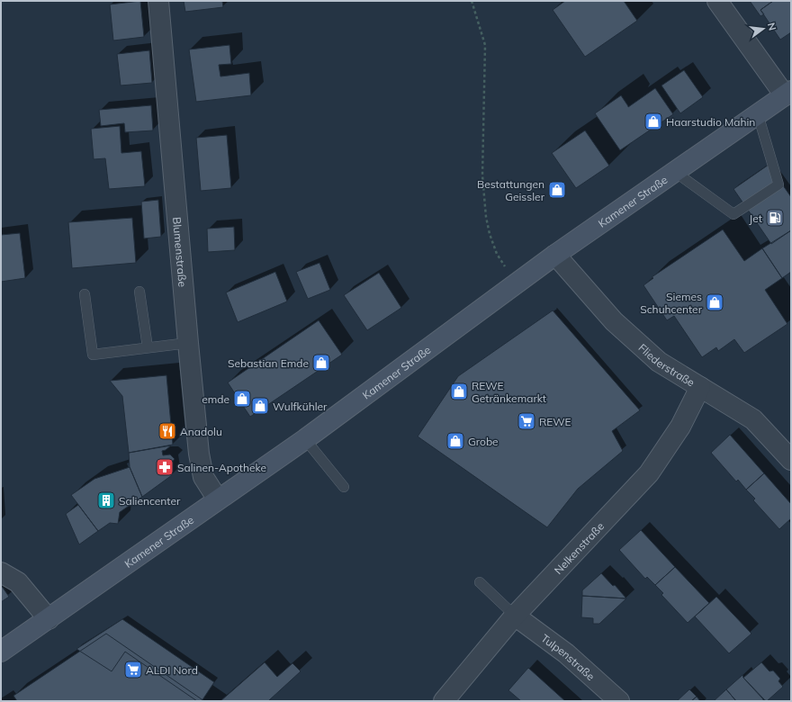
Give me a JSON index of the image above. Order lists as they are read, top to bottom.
{
  "streets": {
    "main road": ["Kamener Straße"],
    "street": [
      "Blumenstraße",
      "Fliederstraße",
      "Nelkenstraße",
      "Tulpenstraße"
    ]
  },
  "crossings": [
    ["Kamener Straße", "Blumenstraße"],
    ["Kamener Straße", "Fliederstraße"],
    ["Fliederstraße", "Nelkenstraße"],
    ["Nelkenstraße", "Tulpenstraße"]
  ],
  "places": {
    "shop": [
      "Haarstudio Mahin",
      "Bestattungen Geissler",
      "Siemes Schuhcenter",
      "Sebastian Emde",
      "REWE Getränkemarkt",
      "emde",
      "Wulfkühler",
      "Grobe"
    ],
    "fuel station": ["Jet"],
    "supermarket": ["REWE", "ALDI Nord"],
    "restaurant": ["Anadolu"],
    "pharmacy": ["Salinen-Apotheke"],
    "building": ["Saliencenter"]
  },
  "north": "right"
}
